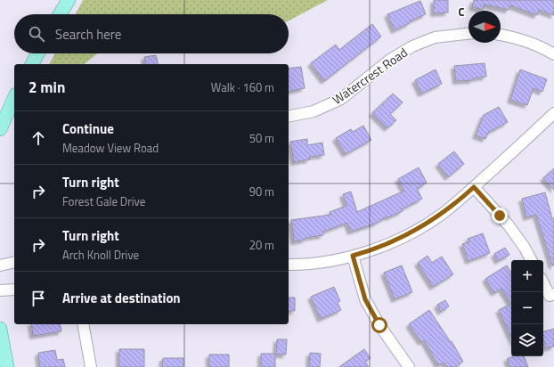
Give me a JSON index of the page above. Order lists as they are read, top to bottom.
{
  "streets": {
    "street": ["Watercrest Road"]
  },
  "north": "right",
  "page": {
    "search": "Search here",
    "heading": ["2 min", "Walk · 160 m"],
    "list": [
      ["Continue", "Meadow View Road", "50 m"],
      ["Turn right", "Forest Gale Drive", "90 m"],
      ["Turn right", "Arch Knoll Drive", "20 m"],
      "Arrive at destination"
    ],
    "map_buttons": ["+", "−"]
  },
  "grid": {
    "columns": ["C"]
  }
}
